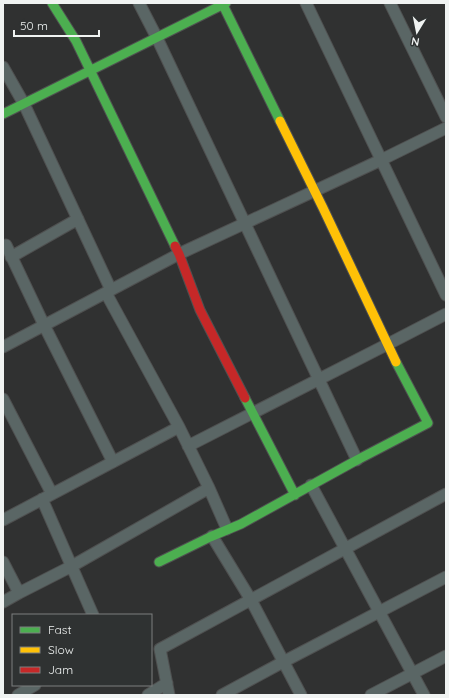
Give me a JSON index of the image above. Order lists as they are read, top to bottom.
{
  "legend": ["Fast", "Slow", "Jam"],
  "scale_bar": "50 m",
  "north": "bottom"
}
